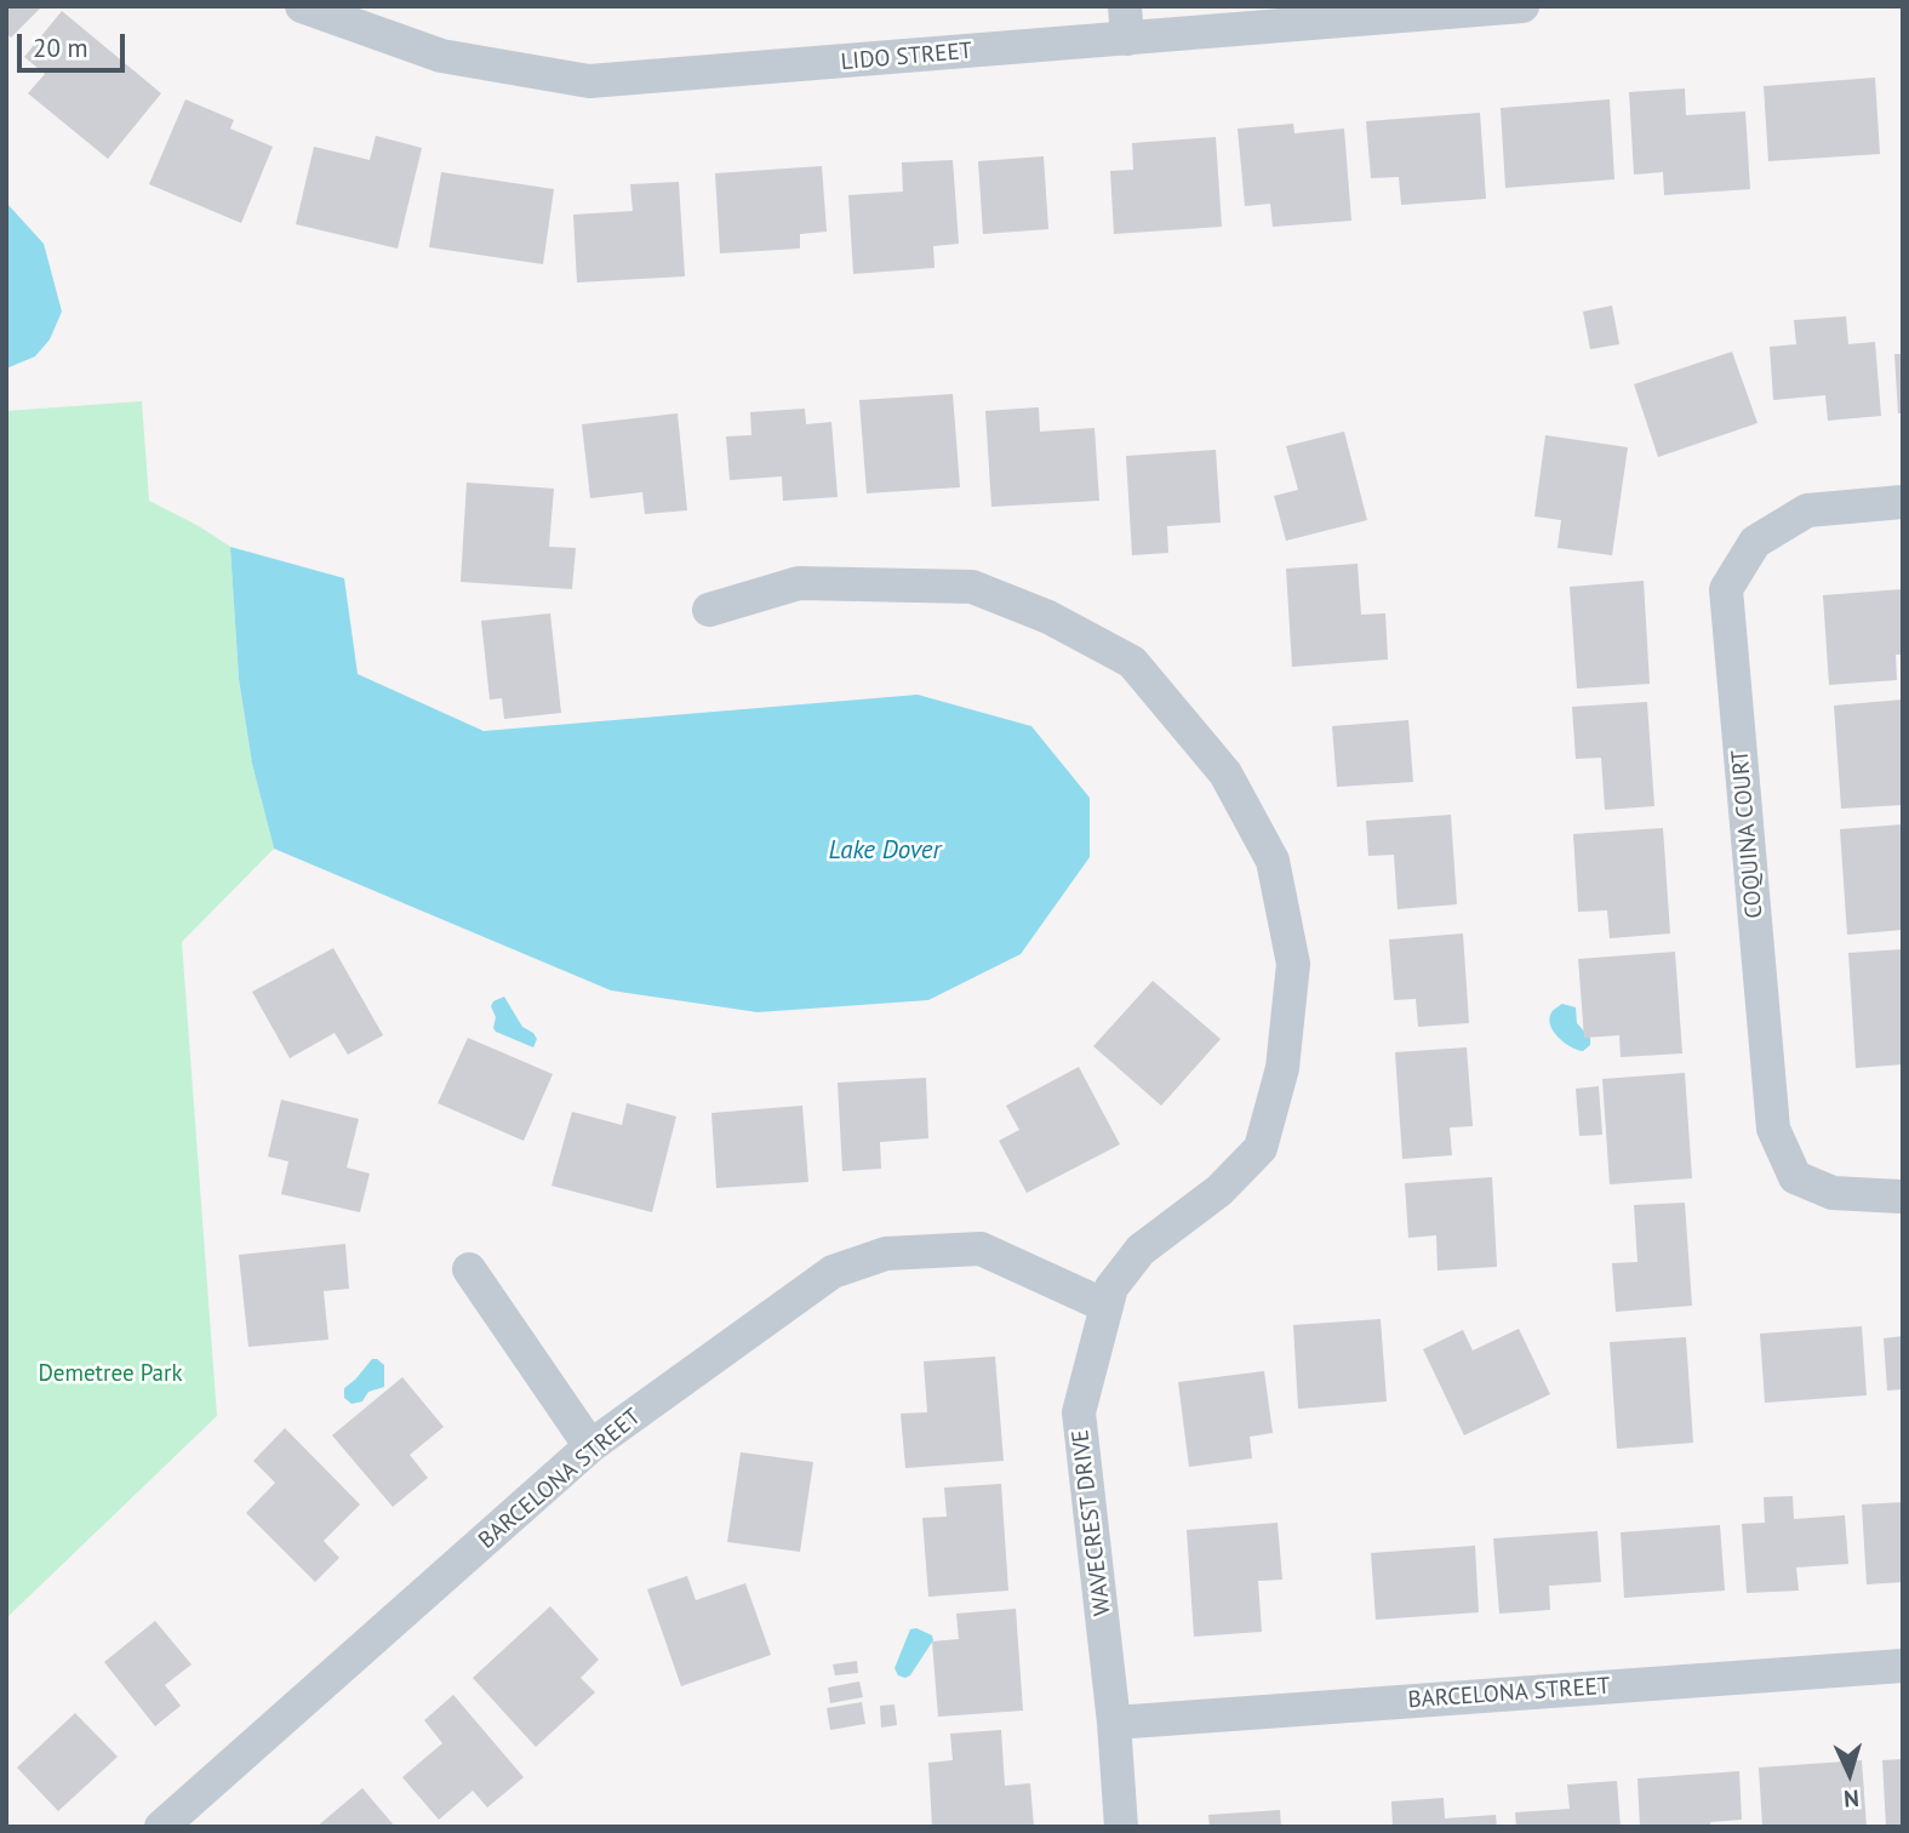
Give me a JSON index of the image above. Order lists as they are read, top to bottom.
{
  "streets": {
    "street": [
      "LIDO STREET",
      "COQUINA COURT",
      "BARCELONA STREET",
      "WAVECREST DRIVE"
    ]
  },
  "crossings": [
    ["BARCELONA STREET", "WAVECREST DRIVE"]
  ],
  "water": ["Lake Dover"],
  "parks": ["Demetree Park"],
  "scale_bar": "20 m",
  "north": "bottom"
}
